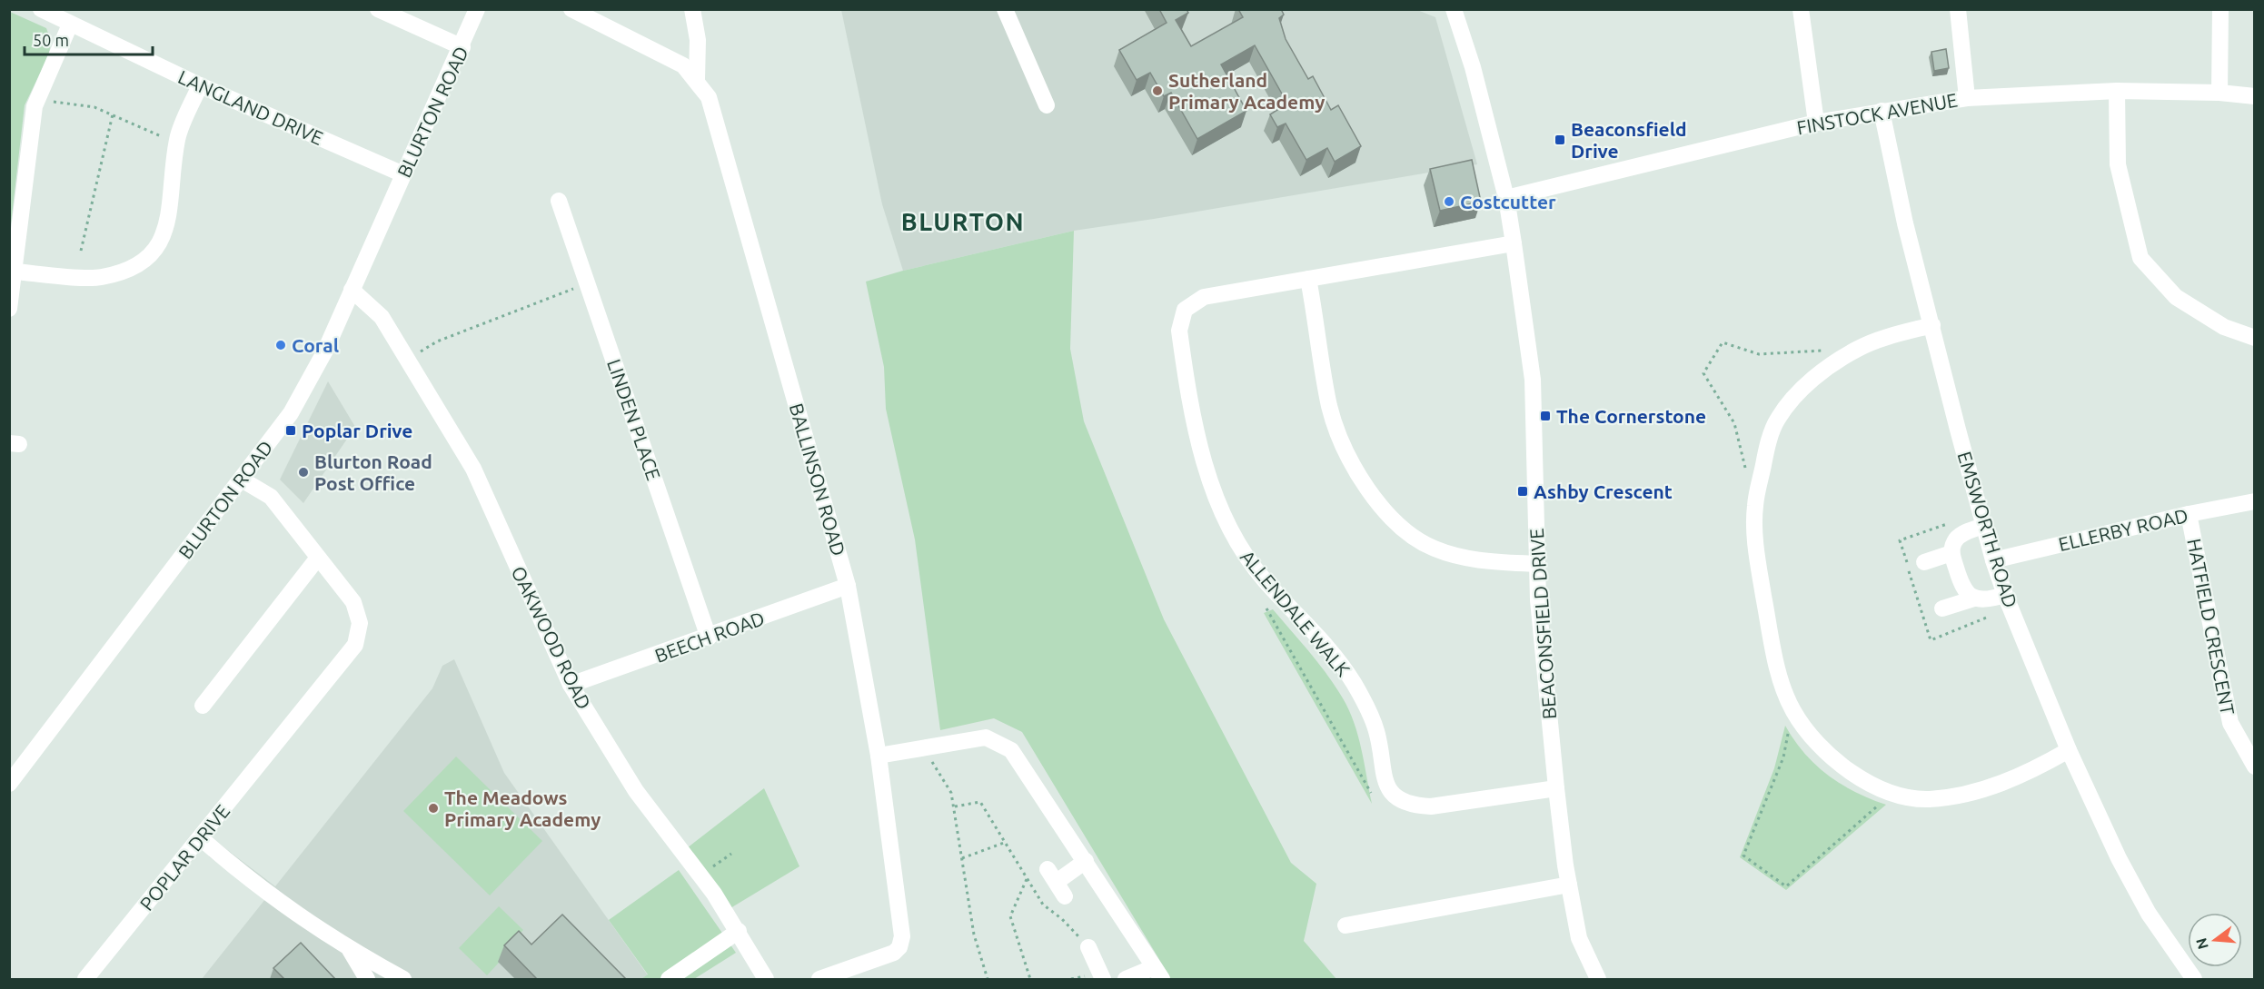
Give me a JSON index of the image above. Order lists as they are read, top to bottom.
{
  "streets": {
    "street": [
      "LANGLAND DRIVE",
      "BLURTON ROAD",
      "FINSTOCK AVENUE",
      "LINDEN PLACE",
      "BALLINSON ROAD",
      "EMSWORTH ROAD",
      "ELLERBY ROAD",
      "ALLENDALE WALK",
      "BEACONSFIELD DRIVE",
      "HATFIELD CRESCENT",
      "BEECH ROAD",
      "OAKWOOD ROAD",
      "POPLAR DRIVE"
    ]
  },
  "crossings": [
    ["LANGLAND DRIVE", "BLURTON ROAD"],
    ["BLURTON ROAD", "OAKWOOD ROAD"],
    ["BLURTON ROAD", "POPLAR DRIVE"],
    ["FINSTOCK AVENUE", "EMSWORTH ROAD"],
    ["FINSTOCK AVENUE", "BEACONSFIELD DRIVE"],
    ["LINDEN PLACE", "BEECH ROAD"],
    ["BALLINSON ROAD", "BEECH ROAD"],
    ["EMSWORTH ROAD", "ELLERBY ROAD"],
    ["ELLERBY ROAD", "HATFIELD CRESCENT"],
    ["ALLENDALE WALK", "BEACONSFIELD DRIVE"],
    ["BEECH ROAD", "OAKWOOD ROAD"]
  ],
  "districts": ["BLURTON"],
  "places": {
    "other": [
      "Sutherland Primary Academy",
      "Costcutter",
      "Coral",
      "Blurton Road Post Office",
      "The Meadows Primary Academy"
    ],
    "transit": [
      "Beaconsfield Drive",
      "The Cornerstone",
      "Poplar Drive",
      "Ashby Crescent"
    ]
  },
  "scale_bar": "50 m",
  "north": "left"
}
